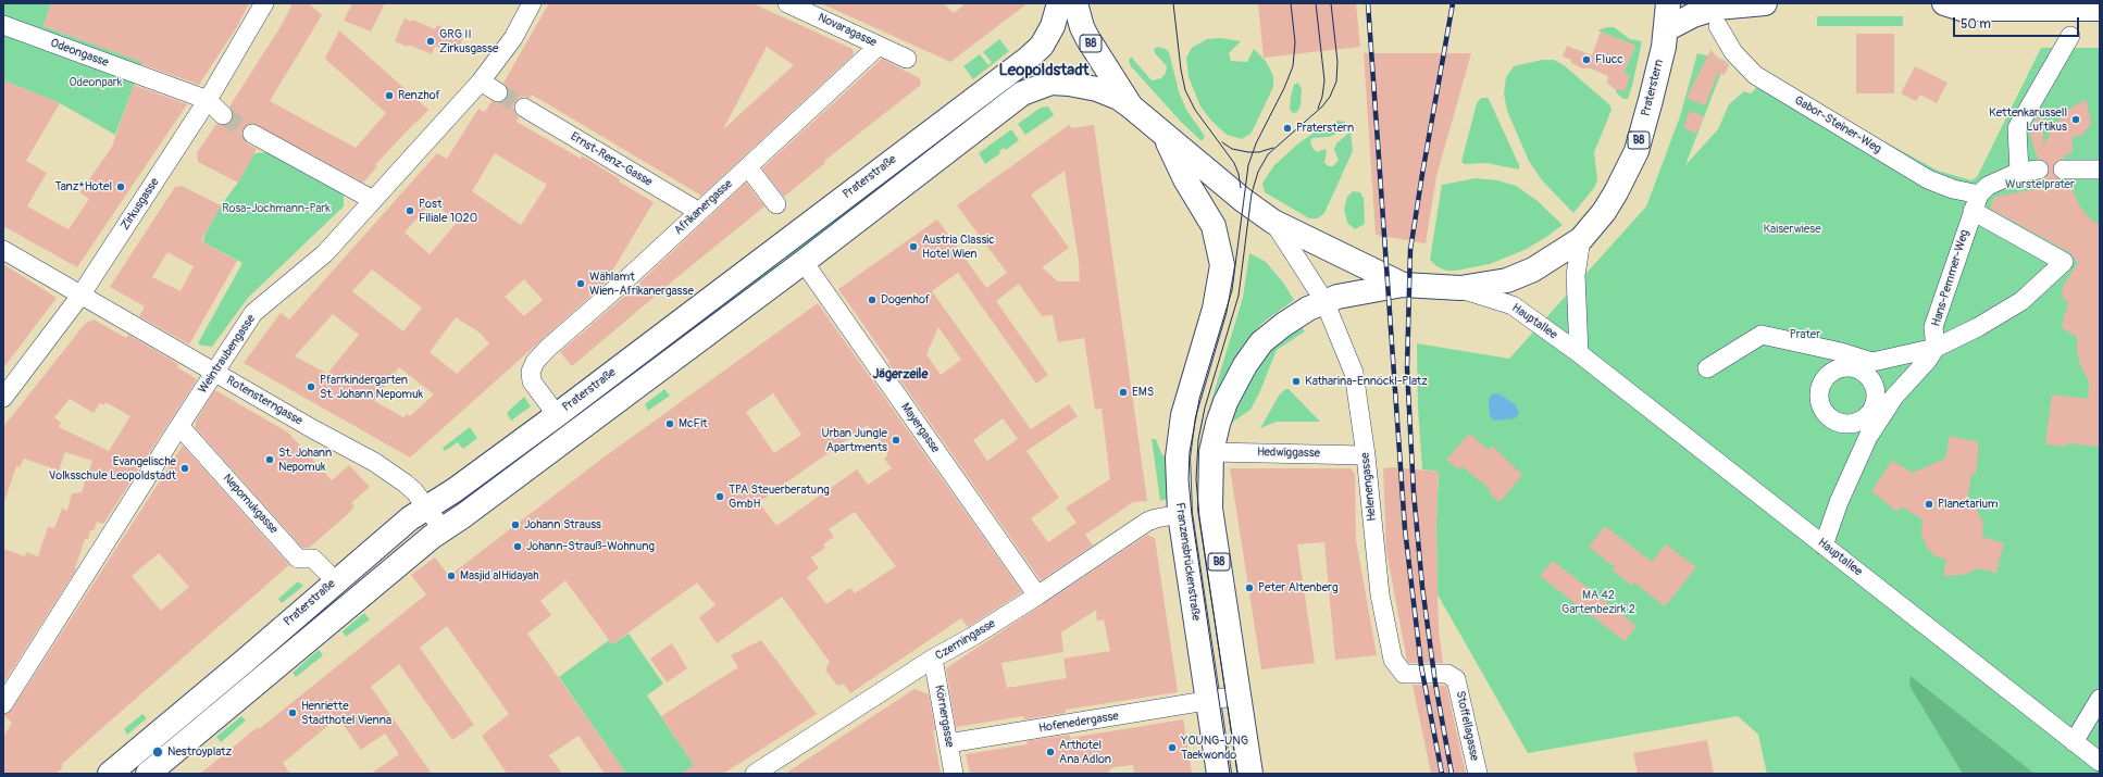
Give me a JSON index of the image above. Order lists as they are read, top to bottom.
{
  "streets": {
    "main road": [
      "B8",
      "Praterstern",
      "Praterstraße",
      "Franzensbrückenstraße"
    ],
    "street": [
      "Novaragasse",
      "Odeongasse",
      "Gabor-Steiner-Weg",
      "Ernst-Renz-Gasse",
      "Zirkusgasse",
      "Afrikanergasse",
      "Hans-Pemmer-Weg",
      "Hauptallee",
      "Weintraubengasse",
      "Rotensterngasse",
      "Mayergasse",
      "Hedwiggasse",
      "Helenengasse",
      "Nepomukgasse",
      "Czerningasse",
      "Körnergasse",
      "Hofenedergasse",
      "Stoffellagasse"
    ]
  },
  "crossings": [
    ["Novaragasse", "Afrikanergasse"],
    ["B8", "Praterstern"],
    ["B8", "Hedwiggasse"],
    ["B8", "Helenengasse"],
    ["B8", "Hofenedergasse"],
    ["Odeongasse", "Zirkusgasse"],
    ["Praterstern", "Hauptallee"],
    ["Praterstern", "Helenengasse"],
    ["Praterstern", "Franzensbrückenstraße"],
    ["Gabor-Steiner-Weg", "Hans-Pemmer-Weg"],
    ["Ernst-Renz-Gasse", "Afrikanergasse"],
    ["Praterstraße", "Afrikanergasse"],
    ["Praterstraße", "Rotensterngasse"],
    ["Zirkusgasse", "Rotensterngasse"],
    ["Weintraubengasse", "Rotensterngasse"],
    ["Weintraubengasse", "Nepomukgasse"],
    ["Mayergasse", "Czerningasse"],
    ["Hedwiggasse", "Helenengasse"],
    ["Helenengasse", "Stoffellagasse"],
    ["Franzensbrückenstraße", "Czerningasse"],
    ["Franzensbrückenstraße", "Hofenedergasse"],
    ["Czerningasse", "Körnergasse"],
    ["Körnergasse", "Hofenedergasse"]
  ],
  "districts": ["Leopoldstadt", "Jägerzeile"],
  "parks": [
    "Odeonpark",
    "Wurstelprater",
    "Rosa-Jochmann-Park",
    "Kaiserwiese",
    "Prater",
    "MA 42 Gartenbezirk 2"
  ],
  "places": [
    "GRG II Zirkusgasse",
    "Flucc",
    "Renzhof",
    "Kettenkarussell Luftikus",
    "Praterstern",
    "Tanz*Hotel",
    "Post Filiale 1020",
    "Austria Classic Hotel Wien",
    "Wählamt Wien-Afrikanergasse",
    "Dogenhof",
    "Katharina-Ennöckl-Platz",
    "Pfarrkindergarten St. Johann Nepomuk",
    "EMS",
    "McFit",
    "Urban Jungle Apartments",
    "St. Johann Nepomuk",
    "Evangelische Volksschule Leopoldstadt",
    "TPA Steuerberatung GmbH",
    "Planetarium",
    "Johann Strauss",
    "Johann-Strauß-Wohnung",
    "Masjid alHidayah",
    "Peter Altenberg",
    "Henriette Stadthotel Vienna",
    "YOUNG-UNG Taekwondo",
    "Nestroyplatz",
    "Arthotel Ana Adlon"
  ],
  "scale_bar": "50 m"
}
